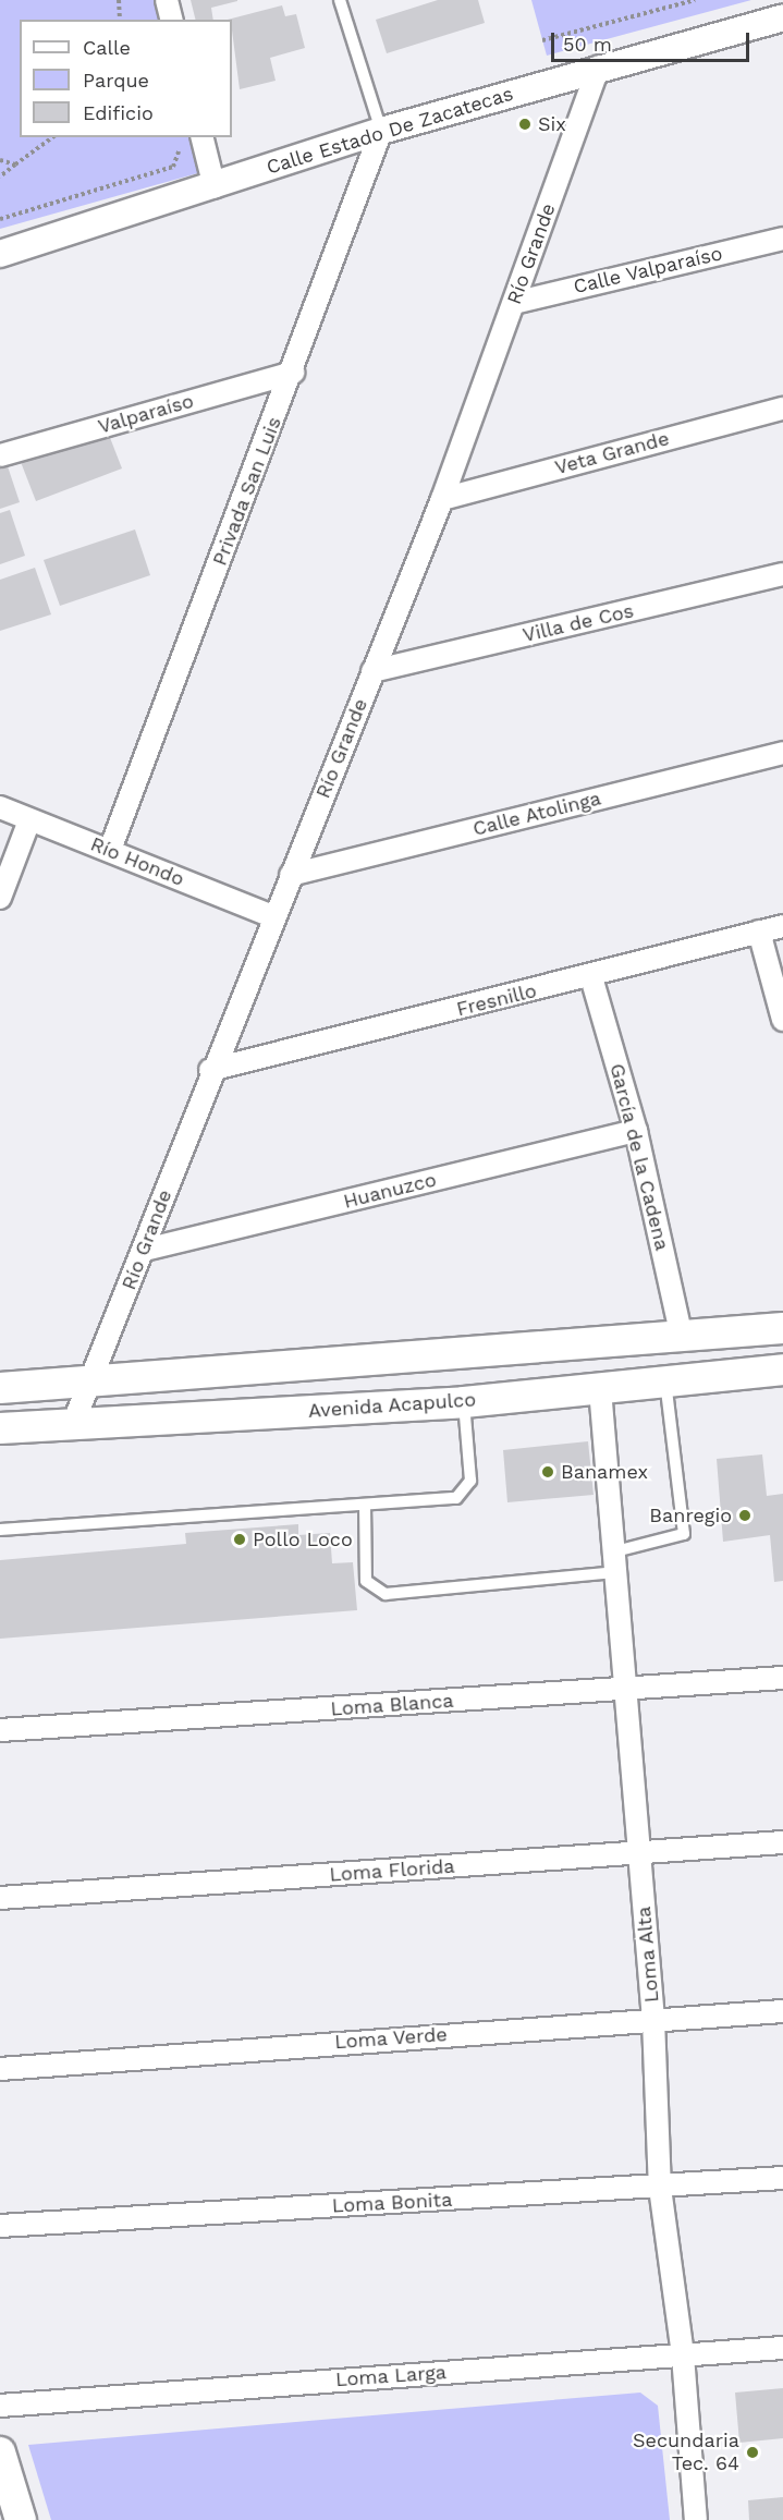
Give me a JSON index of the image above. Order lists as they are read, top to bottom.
{
  "streets": {
    "main road": ["Avenida Acapulco"],
    "street": [
      "Calle Estado De Zacatecas",
      "Río Grande",
      "Calle Valparaíso",
      "Valparaíso",
      "Veta Grande",
      "Privada San Luis",
      "Villa de Cos",
      "Calle Atolinga",
      "Río Hondo",
      "Fresnillo",
      "García de la Cadena",
      "Huanuzco",
      "Loma Blanca",
      "Loma Florida",
      "Loma Alta",
      "Loma Verde",
      "Loma Bonita",
      "Loma Larga"
    ]
  },
  "crossings": [
    ["Calle Estado De Zacatecas", "Río Grande"],
    ["Calle Estado De Zacatecas", "Privada San Luis"],
    ["Río Grande", "Calle Valparaíso"],
    ["Río Grande", "Veta Grande"],
    ["Río Grande", "Villa de Cos"],
    ["Río Grande", "Calle Atolinga"],
    ["Río Grande", "Río Hondo"],
    ["Río Grande", "Fresnillo"],
    ["Río Grande", "Huanuzco"],
    ["Río Grande", "Avenida Acapulco"],
    ["Valparaíso", "Privada San Luis"],
    ["Privada San Luis", "Río Hondo"],
    ["Fresnillo", "García de la Cadena"],
    ["García de la Cadena", "Huanuzco"],
    ["Avenida Acapulco", "Loma Alta"],
    ["Loma Blanca", "Loma Alta"],
    ["Loma Florida", "Loma Alta"],
    ["Loma Alta", "Loma Verde"],
    ["Loma Alta", "Loma Bonita"],
    ["Loma Alta", "Loma Larga"]
  ],
  "places": [
    "Six",
    "Banamex",
    "Banregio",
    "Pollo Loco",
    "Secundaria Tec. 64"
  ],
  "legend": ["Calle", "Parque", "Edificio"],
  "scale_bar": "50 m"
}
